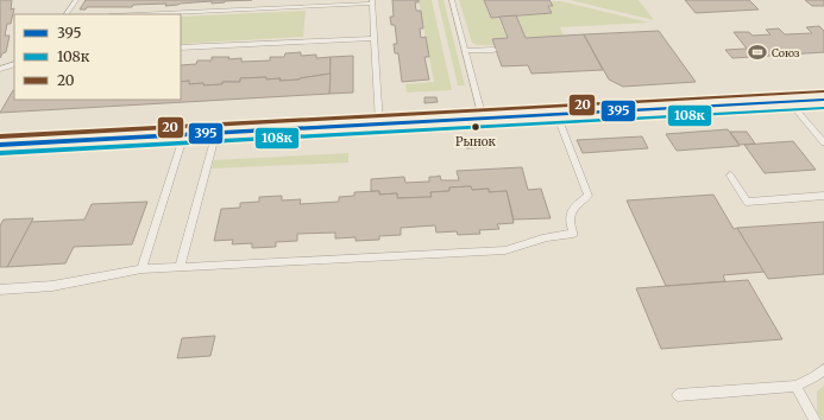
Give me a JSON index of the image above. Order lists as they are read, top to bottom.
{
  "places": {
    "sports": ["Союз"],
    "other": ["Рынок"]
  },
  "lines": ["transit line 20", "transit line 395", "transit line 108к"],
  "legend": ["395", "108к", "20"]
}
